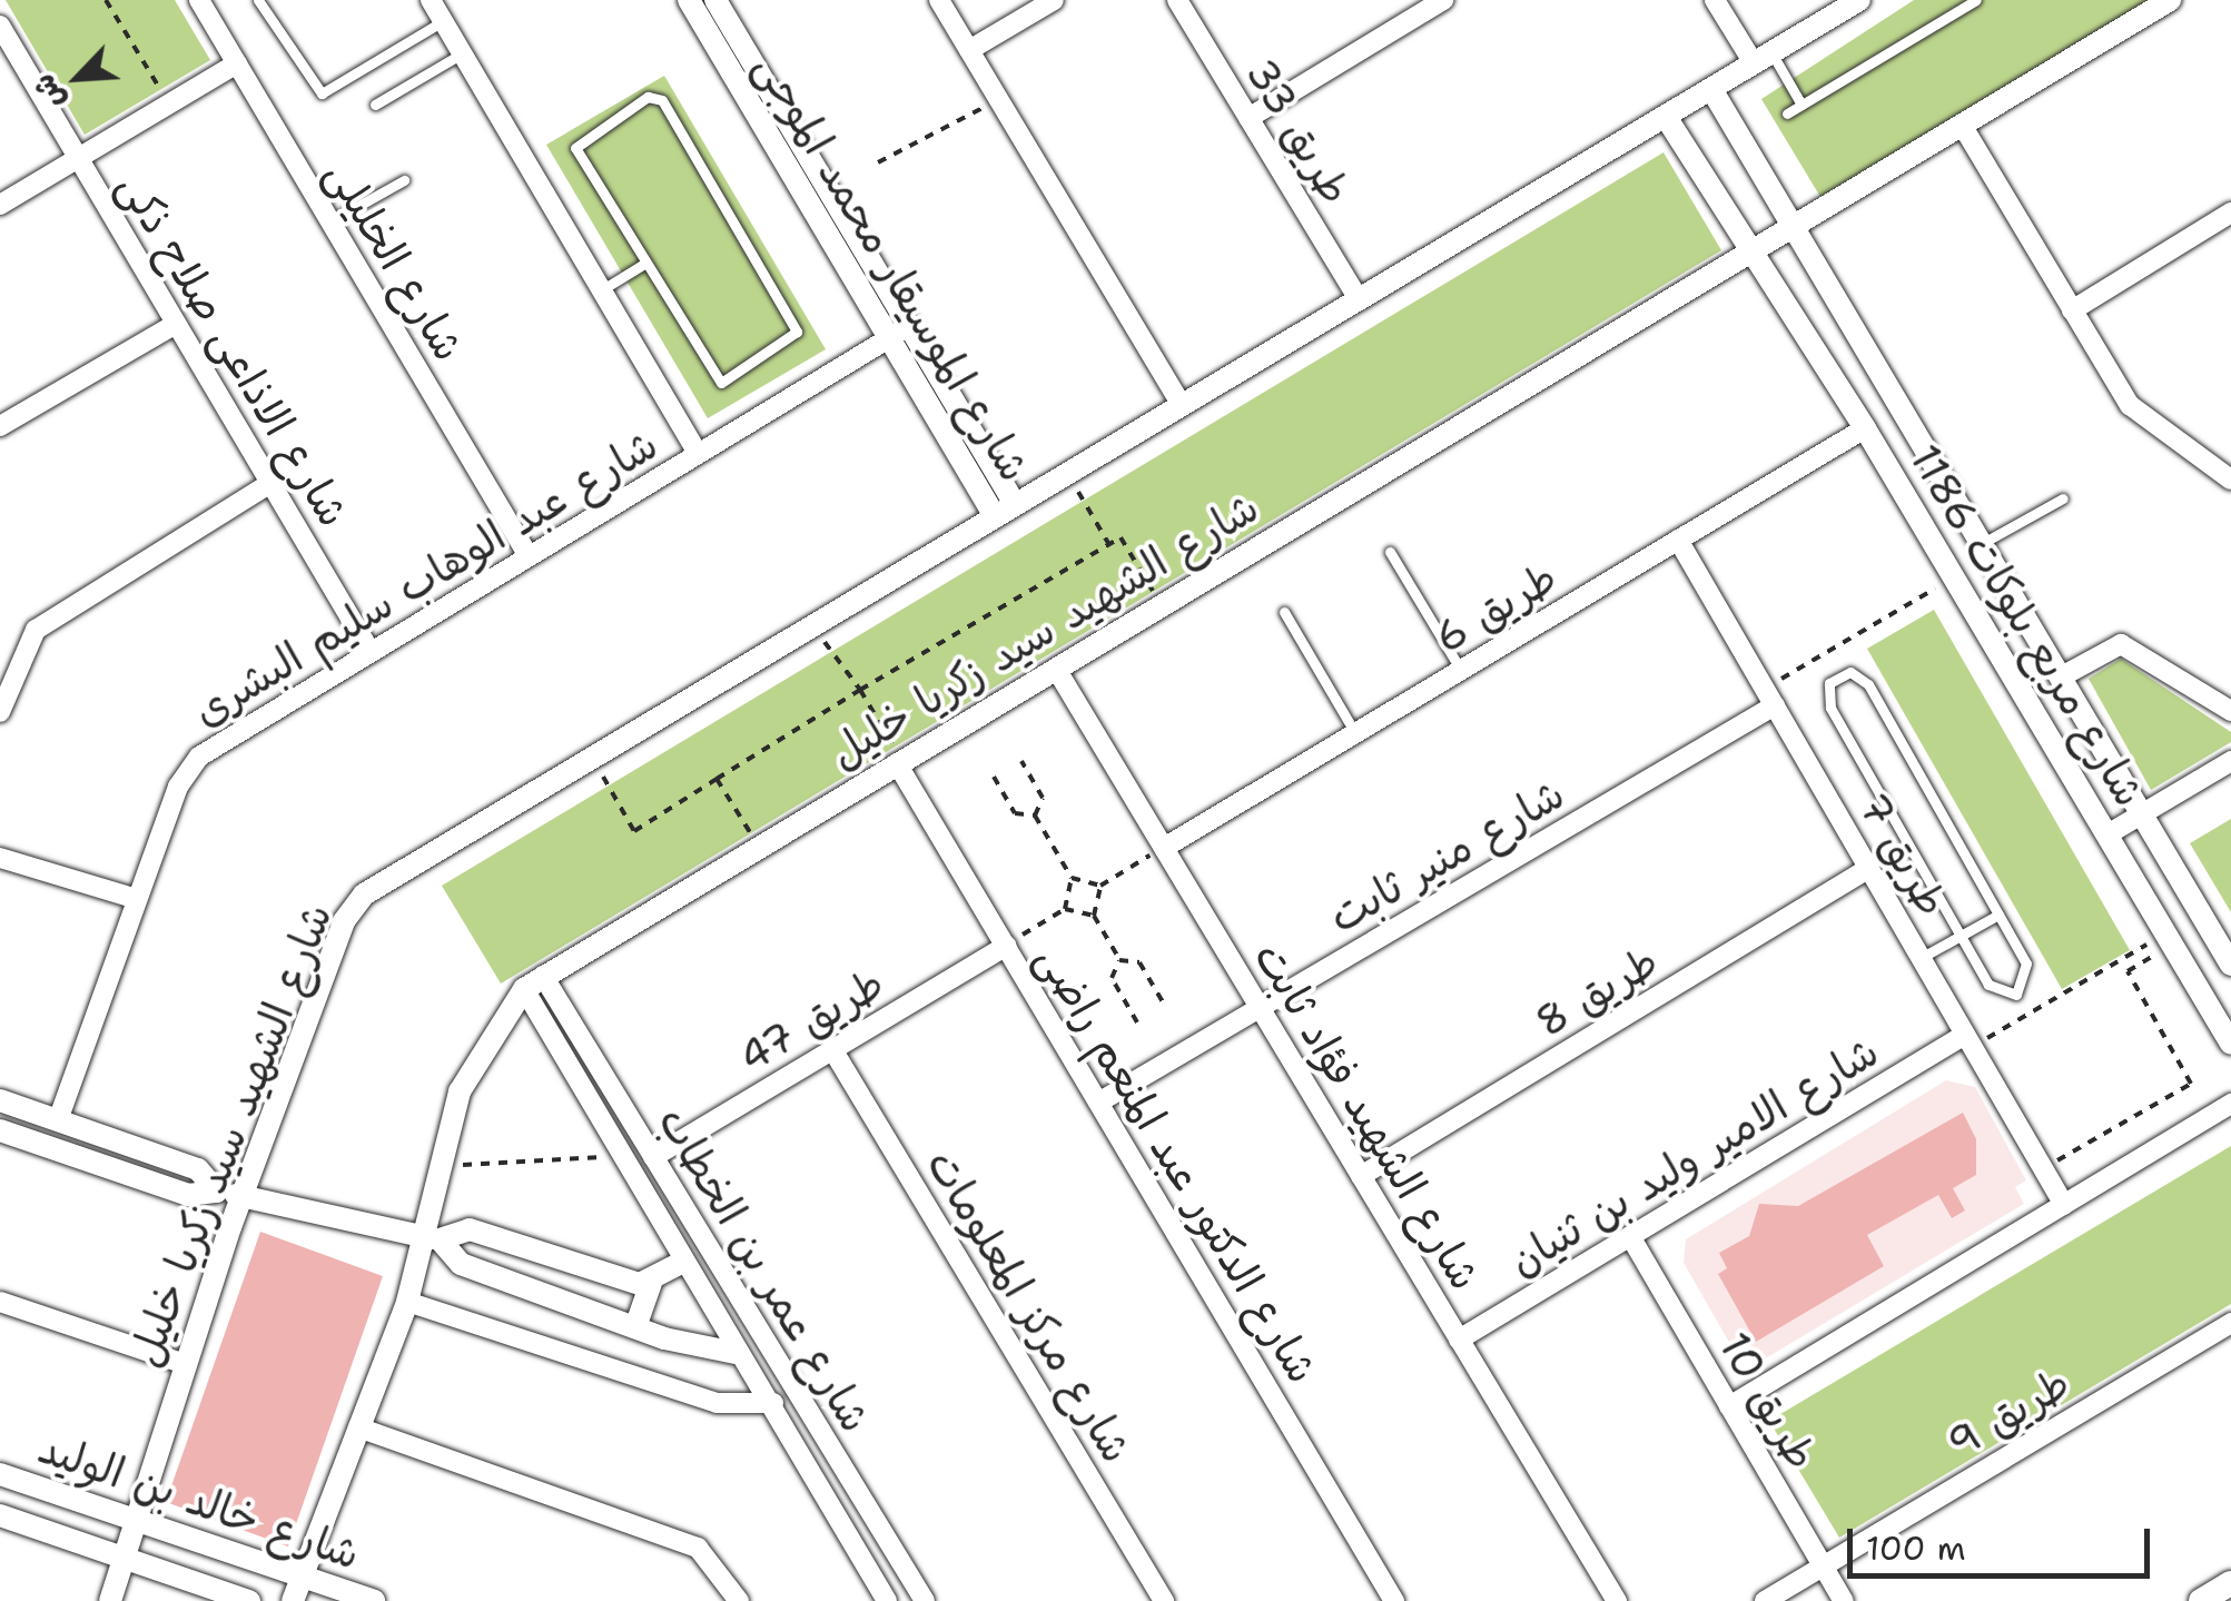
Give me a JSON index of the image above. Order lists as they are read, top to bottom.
{
  "streets": {
    "street": [
      "طريق 33",
      "شارع الخليلى",
      "شارع الموسيقار محمد الموجى",
      "شارع الاذاعى صلاح ذكى",
      "شارع عبد الوهاب سليم البشرى",
      "طريق 6",
      "شارع مربع بلوكات 1186",
      "شارع الشهيد سيد زكريا خليل",
      "طريق 7",
      "شارع منير ثابت",
      "طريق 8",
      "طريق 47",
      "شارع الشهيد فؤاد ثابت",
      "شارع الامير وليد بن ثنيان",
      "شارع الدكتور عبد المنعم راضى",
      "شارع عمر بن الخطاب",
      "شارع مركز المعلومات",
      "طريق 10",
      "طريق 9",
      "شارع خالد بن الوليد"
    ]
  },
  "crossings": [
    ["طريق 33", "شارع الشهيد سيد زكريا خليل"],
    ["شارع الخليلى", "شارع عبد الوهاب سليم البشرى"],
    ["شارع الموسيقار محمد الموجى", "شارع عبد الوهاب سليم البشرى"],
    ["شارع الموسيقار محمد الموجى", "شارع الشهيد سيد زكريا خليل"],
    ["شارع الاذاعى صلاح ذكى", "شارع عبد الوهاب سليم البشرى"],
    ["طريق 6", "شارع مربع بلوكات 1186"],
    ["طريق 6", "طريق 7"],
    ["طريق 6", "شارع الشهيد فؤاد ثابت"],
    ["شارع مربع بلوكات 1186", "شارع الشهيد سيد زكريا خليل"],
    ["شارع الشهيد سيد زكريا خليل", "شارع الشهيد فؤاد ثابت"],
    ["شارع الشهيد سيد زكريا خليل", "شارع الدكتور عبد المنعم راضى"],
    ["شارع الشهيد سيد زكريا خليل", "شارع عمر بن الخطاب"],
    ["شارع الشهيد سيد زكريا خليل", "شارع خالد بن الوليد"],
    ["طريق 7", "شارع منير ثابت"],
    ["طريق 7", "طريق 8"],
    ["طريق 7", "شارع الامير وليد بن ثنيان"],
    ["شارع منير ثابت", "شارع الشهيد فؤاد ثابت"],
    ["شارع منير ثابت", "شارع الدكتور عبد المنعم راضى"],
    ["طريق 8", "شارع الشهيد فؤاد ثابت"],
    ["طريق 47", "شارع الدكتور عبد المنعم راضى"],
    ["طريق 47", "شارع عمر بن الخطاب"],
    ["طريق 47", "شارع مركز المعلومات"],
    ["شارع الشهيد فؤاد ثابت", "شارع الامير وليد بن ثنيان"],
    ["شارع الامير وليد بن ثنيان", "طريق 10"],
    ["طريق 10", "طريق 9"]
  ],
  "scale_bar": "100 m",
  "north": "bottom left"
}
